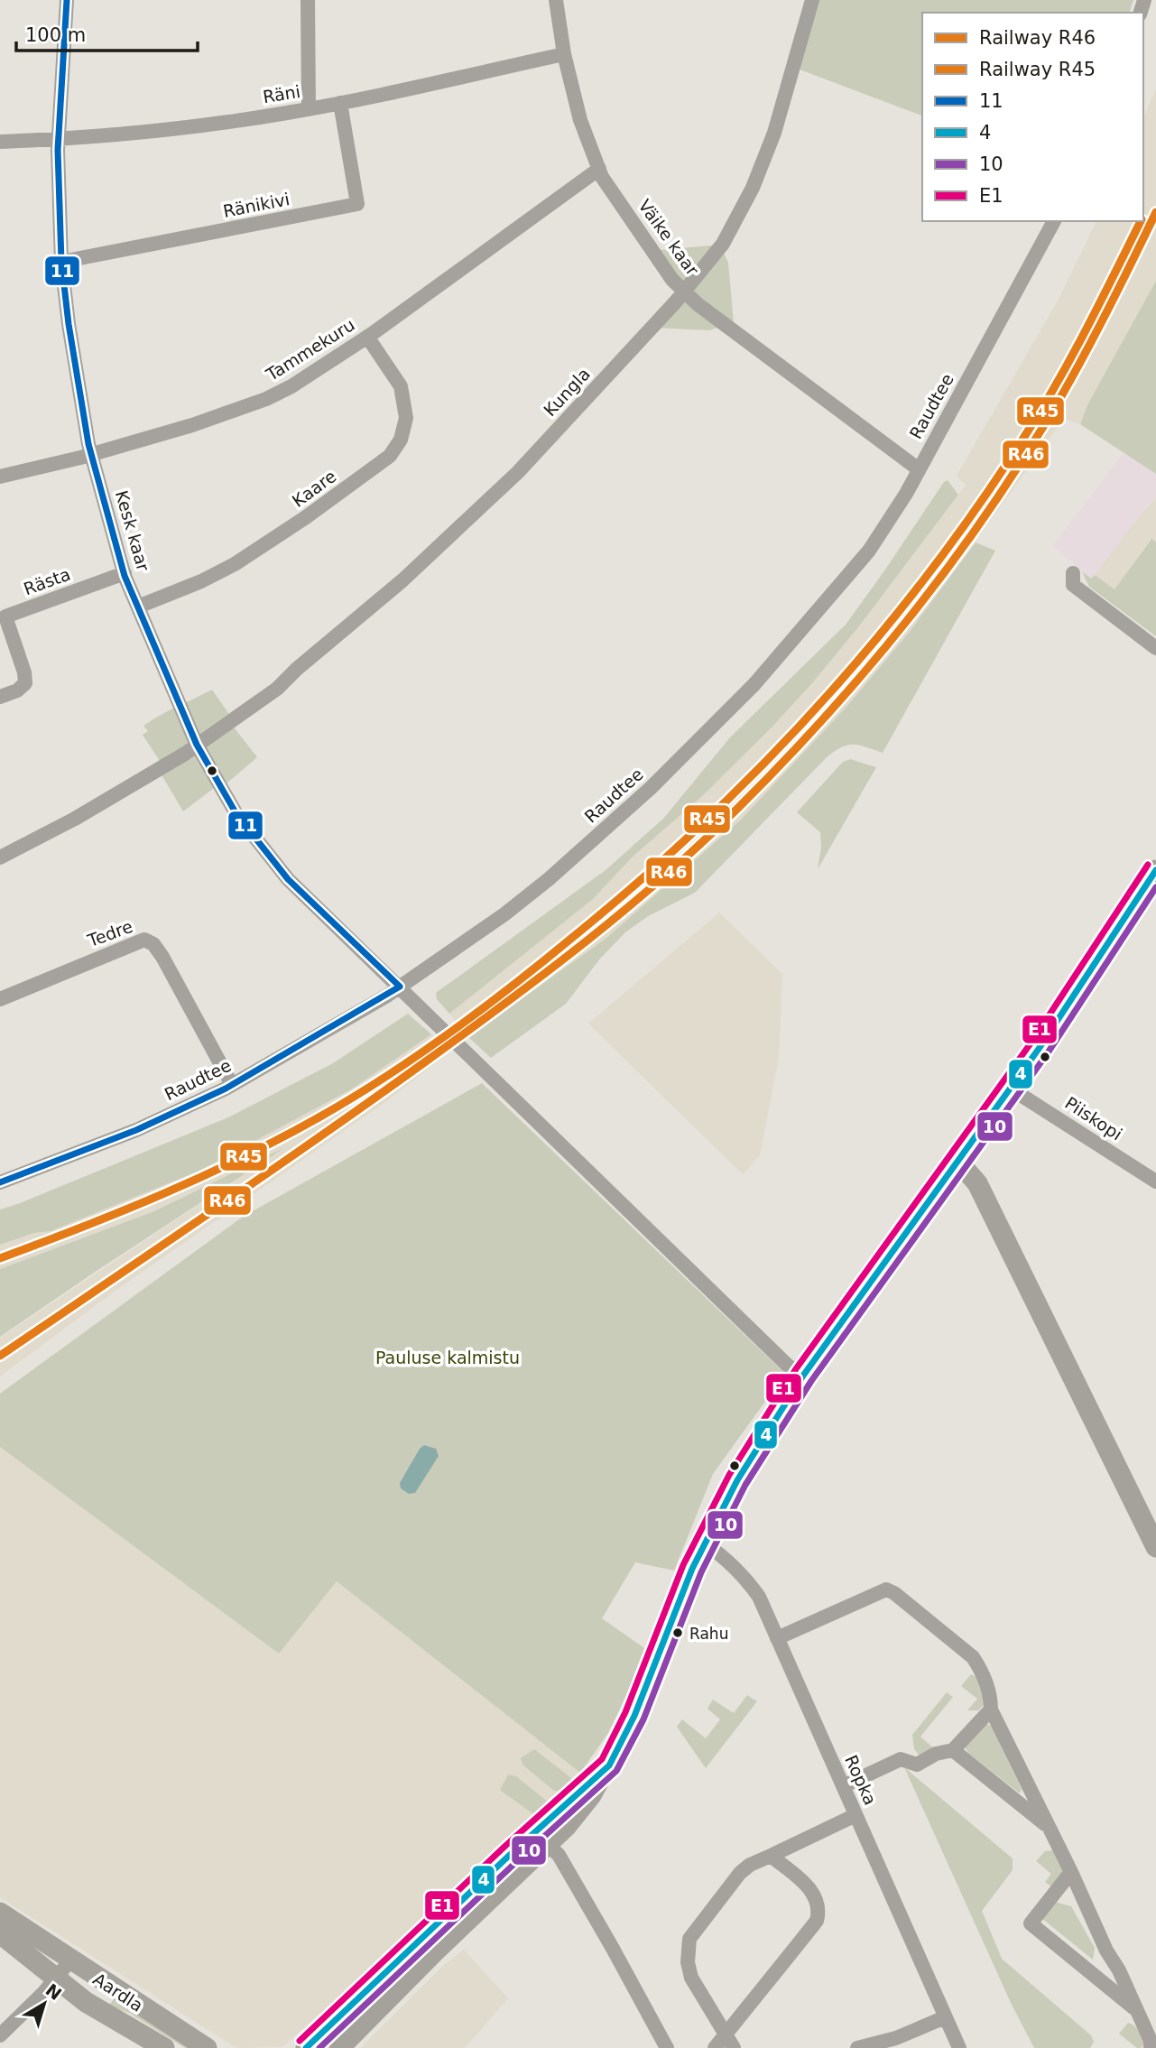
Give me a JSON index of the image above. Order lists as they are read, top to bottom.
{
  "streets": {
    "main road": ["Aardla"],
    "street": [
      "Räni",
      "Ränikivi",
      "Väike kaar",
      "Tammekuru",
      "Kungla",
      "Raudtee",
      "Kaare",
      "Kesk kaar",
      "Rästa",
      "Tedre",
      "Piiskopi",
      "Ropka"
    ]
  },
  "crossings": [
    ["Räni", "Ränikivi"],
    ["Räni", "Väike kaar"],
    ["Räni", "Kesk kaar"],
    ["Ränikivi", "Kesk kaar"],
    ["Väike kaar", "Tammekuru"],
    ["Väike kaar", "Kungla"],
    ["Väike kaar", "Raudtee"],
    ["Tammekuru", "Kaare"],
    ["Tammekuru", "Kesk kaar"],
    ["Kungla", "Kesk kaar"],
    ["Raudtee", "Kesk kaar"],
    ["Raudtee", "Tedre"],
    ["Kaare", "Kesk kaar"],
    ["Kesk kaar", "Rästa"]
  ],
  "parks": ["Pauluse kalmistu"],
  "places": ["Rahu"],
  "lines": [
    "transit line 11",
    "rail line R46",
    "rail line R45",
    "transit line E1",
    "transit line 4",
    "transit line 10"
  ],
  "legend": [
    "Railway R46",
    "Railway R45",
    "11",
    "4",
    "10",
    "E1"
  ],
  "scale_bar": "100 m",
  "north": "top right"
}
